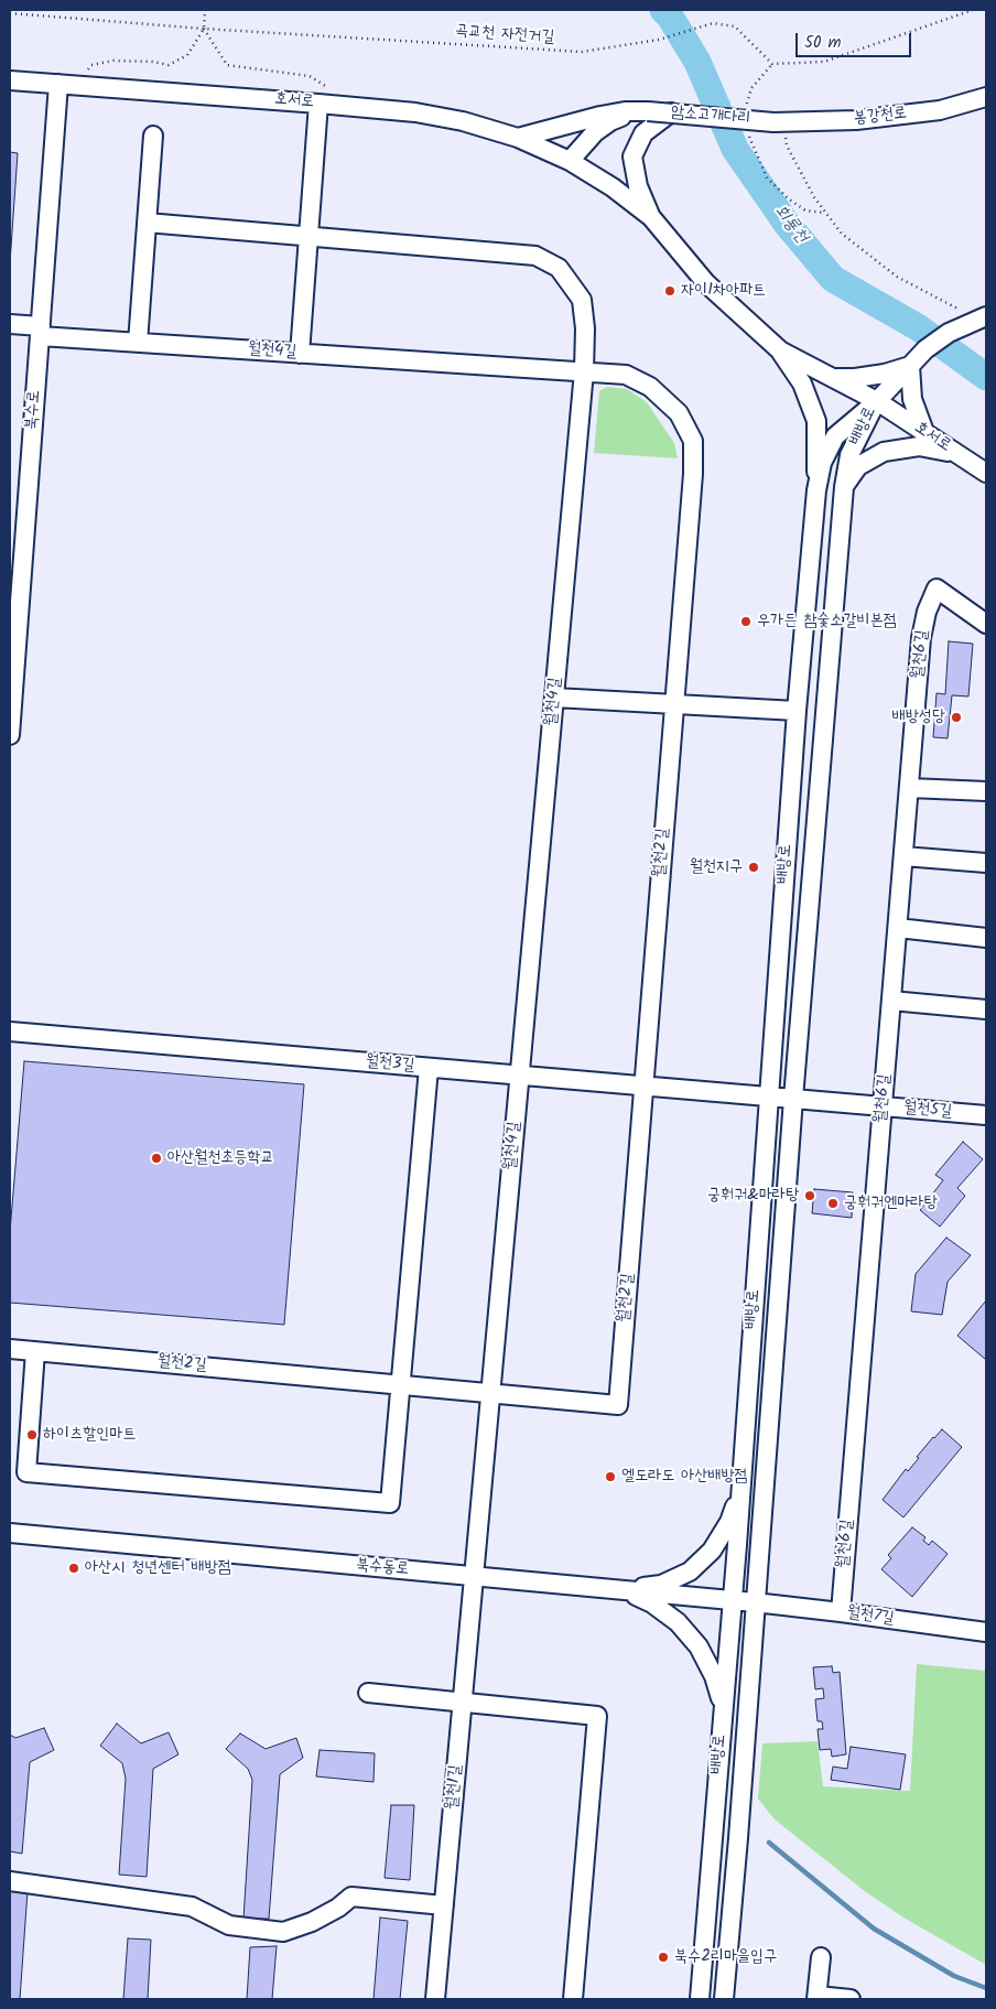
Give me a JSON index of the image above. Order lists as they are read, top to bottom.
{
  "streets": {
    "street": [
      "호서로",
      "암소고개다리",
      "봉강천로",
      "월천4길",
      "북수로",
      "배방로",
      "월천6길",
      "월천2길",
      "월천3길",
      "월천5길",
      "북수동로",
      "월천7길",
      "월천1길"
    ],
    "path": ["곡교천 자전거길"]
  },
  "crossings": [
    ["호서로", "북수로"],
    ["호서로", "배방로"],
    ["암소고개다리", "봉강천로"],
    ["월천4길", "북수로"],
    ["월천4길", "월천2길"],
    ["월천4길", "월천3길"],
    ["월천4길", "북수동로"],
    ["월천4길", "월천1길"],
    ["배방로", "월천3길"],
    ["배방로", "월천5길"],
    ["배방로", "북수동로"],
    ["배방로", "월천7길"],
    ["월천6길", "월천5길"],
    ["월천6길", "월천7길"],
    ["월천2길", "월천3길"],
    ["월천3길", "월천5길"],
    ["북수동로", "월천7길"],
    ["북수동로", "월천1길"]
  ],
  "water": ["회룡천"],
  "places": [
    "자이1차아파트",
    "우가든 참숯소갈비본점",
    "배방성당",
    "월천지구",
    "아산월천초등학교",
    "궁훠궈&마라탕",
    "궁훠궈엔마라탕",
    "하이츠할인마트",
    "엘도라도 아산배방점",
    "아산시 청년센터 배방점",
    "북수2리마을입구"
  ],
  "scale_bar": "50 m"
}
